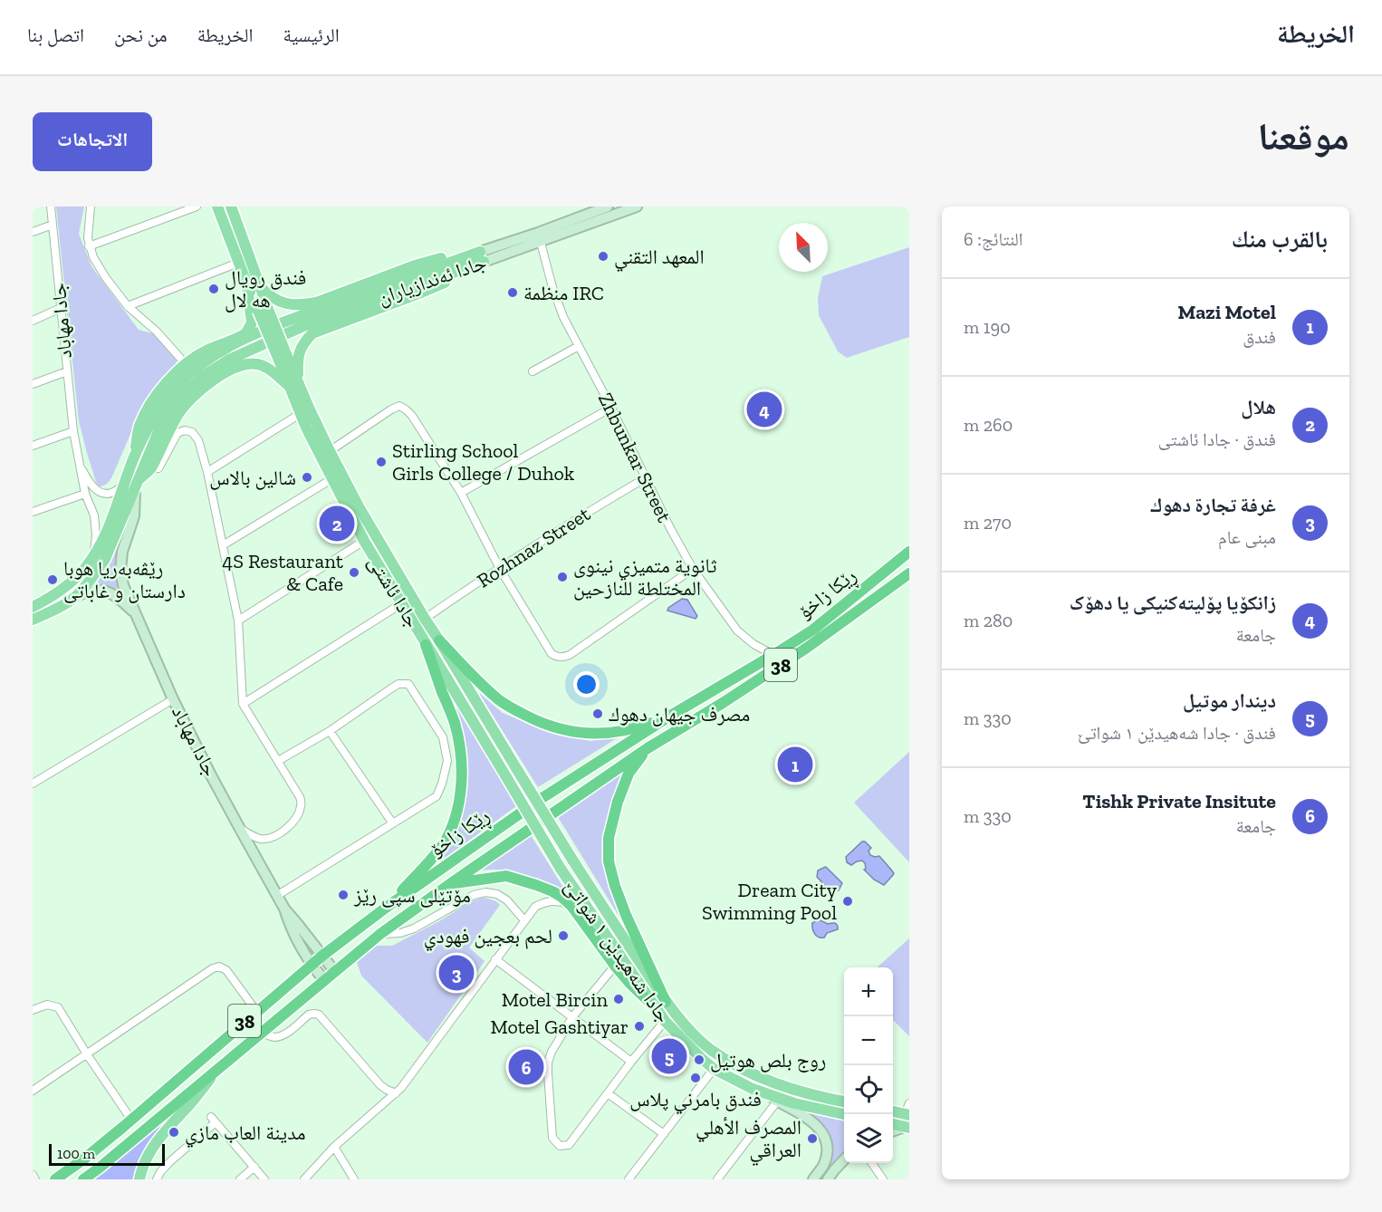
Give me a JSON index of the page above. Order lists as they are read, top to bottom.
{
  "streets": {
    "highway": ["ڕێکا زاخۆ", "38"],
    "main road": [
      "جادا ئەندازیاران",
      "جادا مهاباد",
      "جادا ئاشتی",
      "جادا شەهیدێن ١ شواتێ"
    ],
    "street": ["Zhbunkar Street", "Rozhnaz Street"]
  },
  "crossings": [
    ["جادا ئەندازیاران", "Zhbunkar Street"],
    ["جادا مهاباد", "ڕێکا زاخۆ"],
    ["Zhbunkar Street", "Rozhnaz Street"],
    ["Zhbunkar Street", "ڕێکا زاخۆ"],
    ["Rozhnaz Street", "جادا ئاشتی"],
    ["جادا ئاشتی", "جادا شەهیدێن ١ شواتێ"]
  ],
  "places": [
    "المعهد التقني",
    "فندق رويال هه لال",
    "منظمة IRC",
    "Stirling School Girls College / Duhok",
    "شالين بالاس",
    "4S Restaurant & Cafe",
    "ثانوية متميزي نينوى المختلطة للنازحين",
    "رێڤەبەريا ھوبا دارستان و غاباتى",
    "مصرف جيهان دهوك",
    "مۆتێلی سپی رێز",
    "Dream City Swimming Pool",
    "لحم بعجين فهودي",
    "Motel Bircin",
    "Motel Gashtiyar",
    "روج بلص هوتيل",
    "فندق بامرني پلاس",
    "مدينة العاب مازي",
    "المصرف الأهلي العراقي"
  ],
  "scale_bar": "100 m",
  "north": "top left",
  "page": {
    "header": "الخريطة",
    "nav": [
      "الرئيسية",
      "الخريطة",
      "من نحن",
      "اتصل بنا"
    ],
    "title": "موقعنا",
    "buttons": "الاتجاهات",
    "heading": ["بالقرب منك", "النتائج: 6"],
    "list": [
      {
        "mark": "1",
        "name": "Mazi Motel",
        "note": "فندق",
        "value": "190 m"
      },
      {
        "mark": "2",
        "name": "هلال",
        "note": "فندق · جادا ئاشتی",
        "value": "260 m"
      },
      {
        "mark": "3",
        "name": "غرفة تجارة دهوك",
        "note": "مبنى عام",
        "value": "270 m"
      },
      {
        "mark": "4",
        "name": "زانکۆیا پۆلیتەکنیکی یا دهۆک",
        "note": "جامعة",
        "value": "280 m"
      },
      {
        "mark": "5",
        "name": "ديندار موتيل",
        "note": "فندق · جادا شەهیدێن ١ شواتێ",
        "value": "330 m"
      },
      {
        "mark": "6",
        "name": "Tishk Private Insitute",
        "note": "جامعة",
        "value": "330 m"
      }
    ],
    "pins": [
      "4",
      "2",
      "1",
      "3",
      "5",
      "6"
    ],
    "map_buttons": ["+", "−"],
    "scale": "100 m"
  }
}
